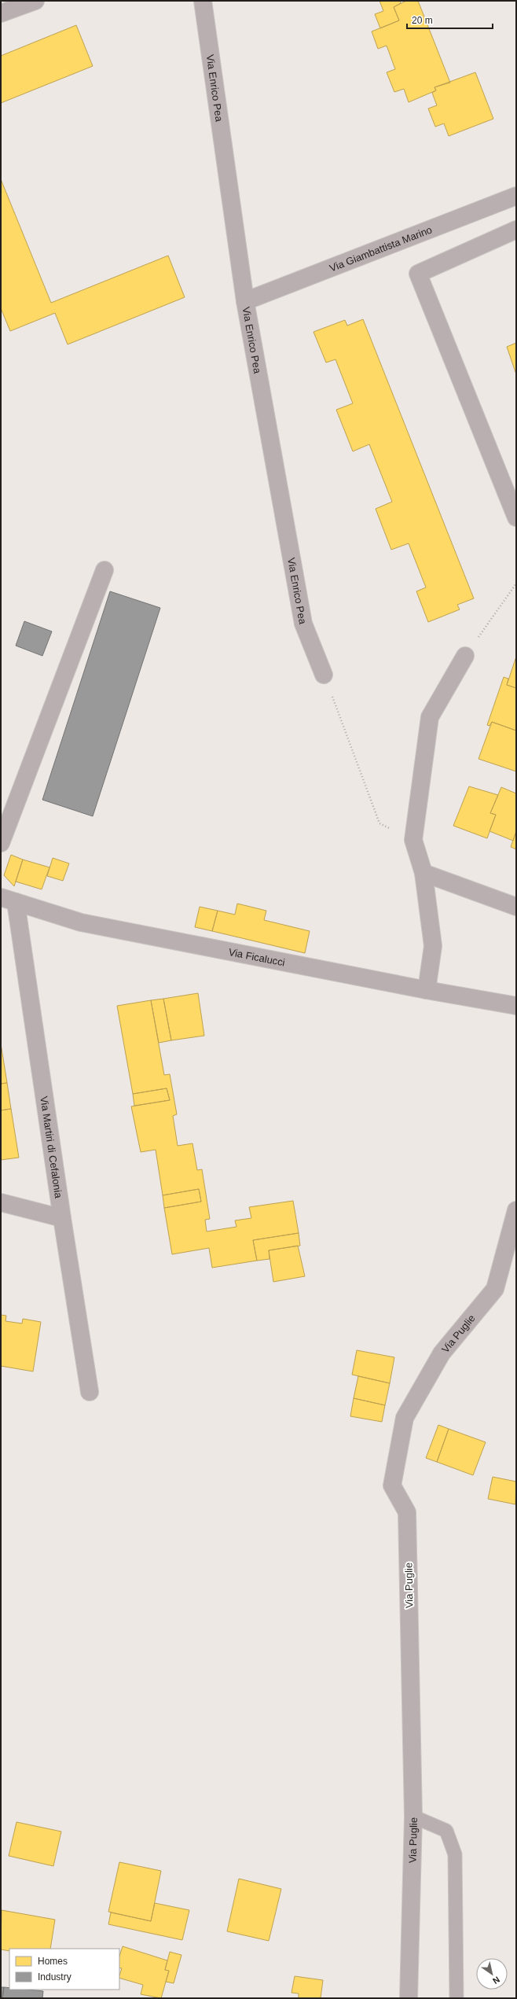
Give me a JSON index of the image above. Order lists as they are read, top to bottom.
{
  "streets": {
    "street": [
      "Via Enrico Pea",
      "Via Giambattista Marino",
      "Via Ficalucci",
      "Via Martiri di Cefalonia",
      "Via Puglie"
    ]
  },
  "crossings": [
    ["Via Enrico Pea", "Via Giambattista Marino"],
    ["Via Ficalucci", "Via Martiri di Cefalonia"]
  ],
  "legend": ["Homes", "Industry"],
  "scale_bar": "20 m",
  "north": "bottom right"
}
